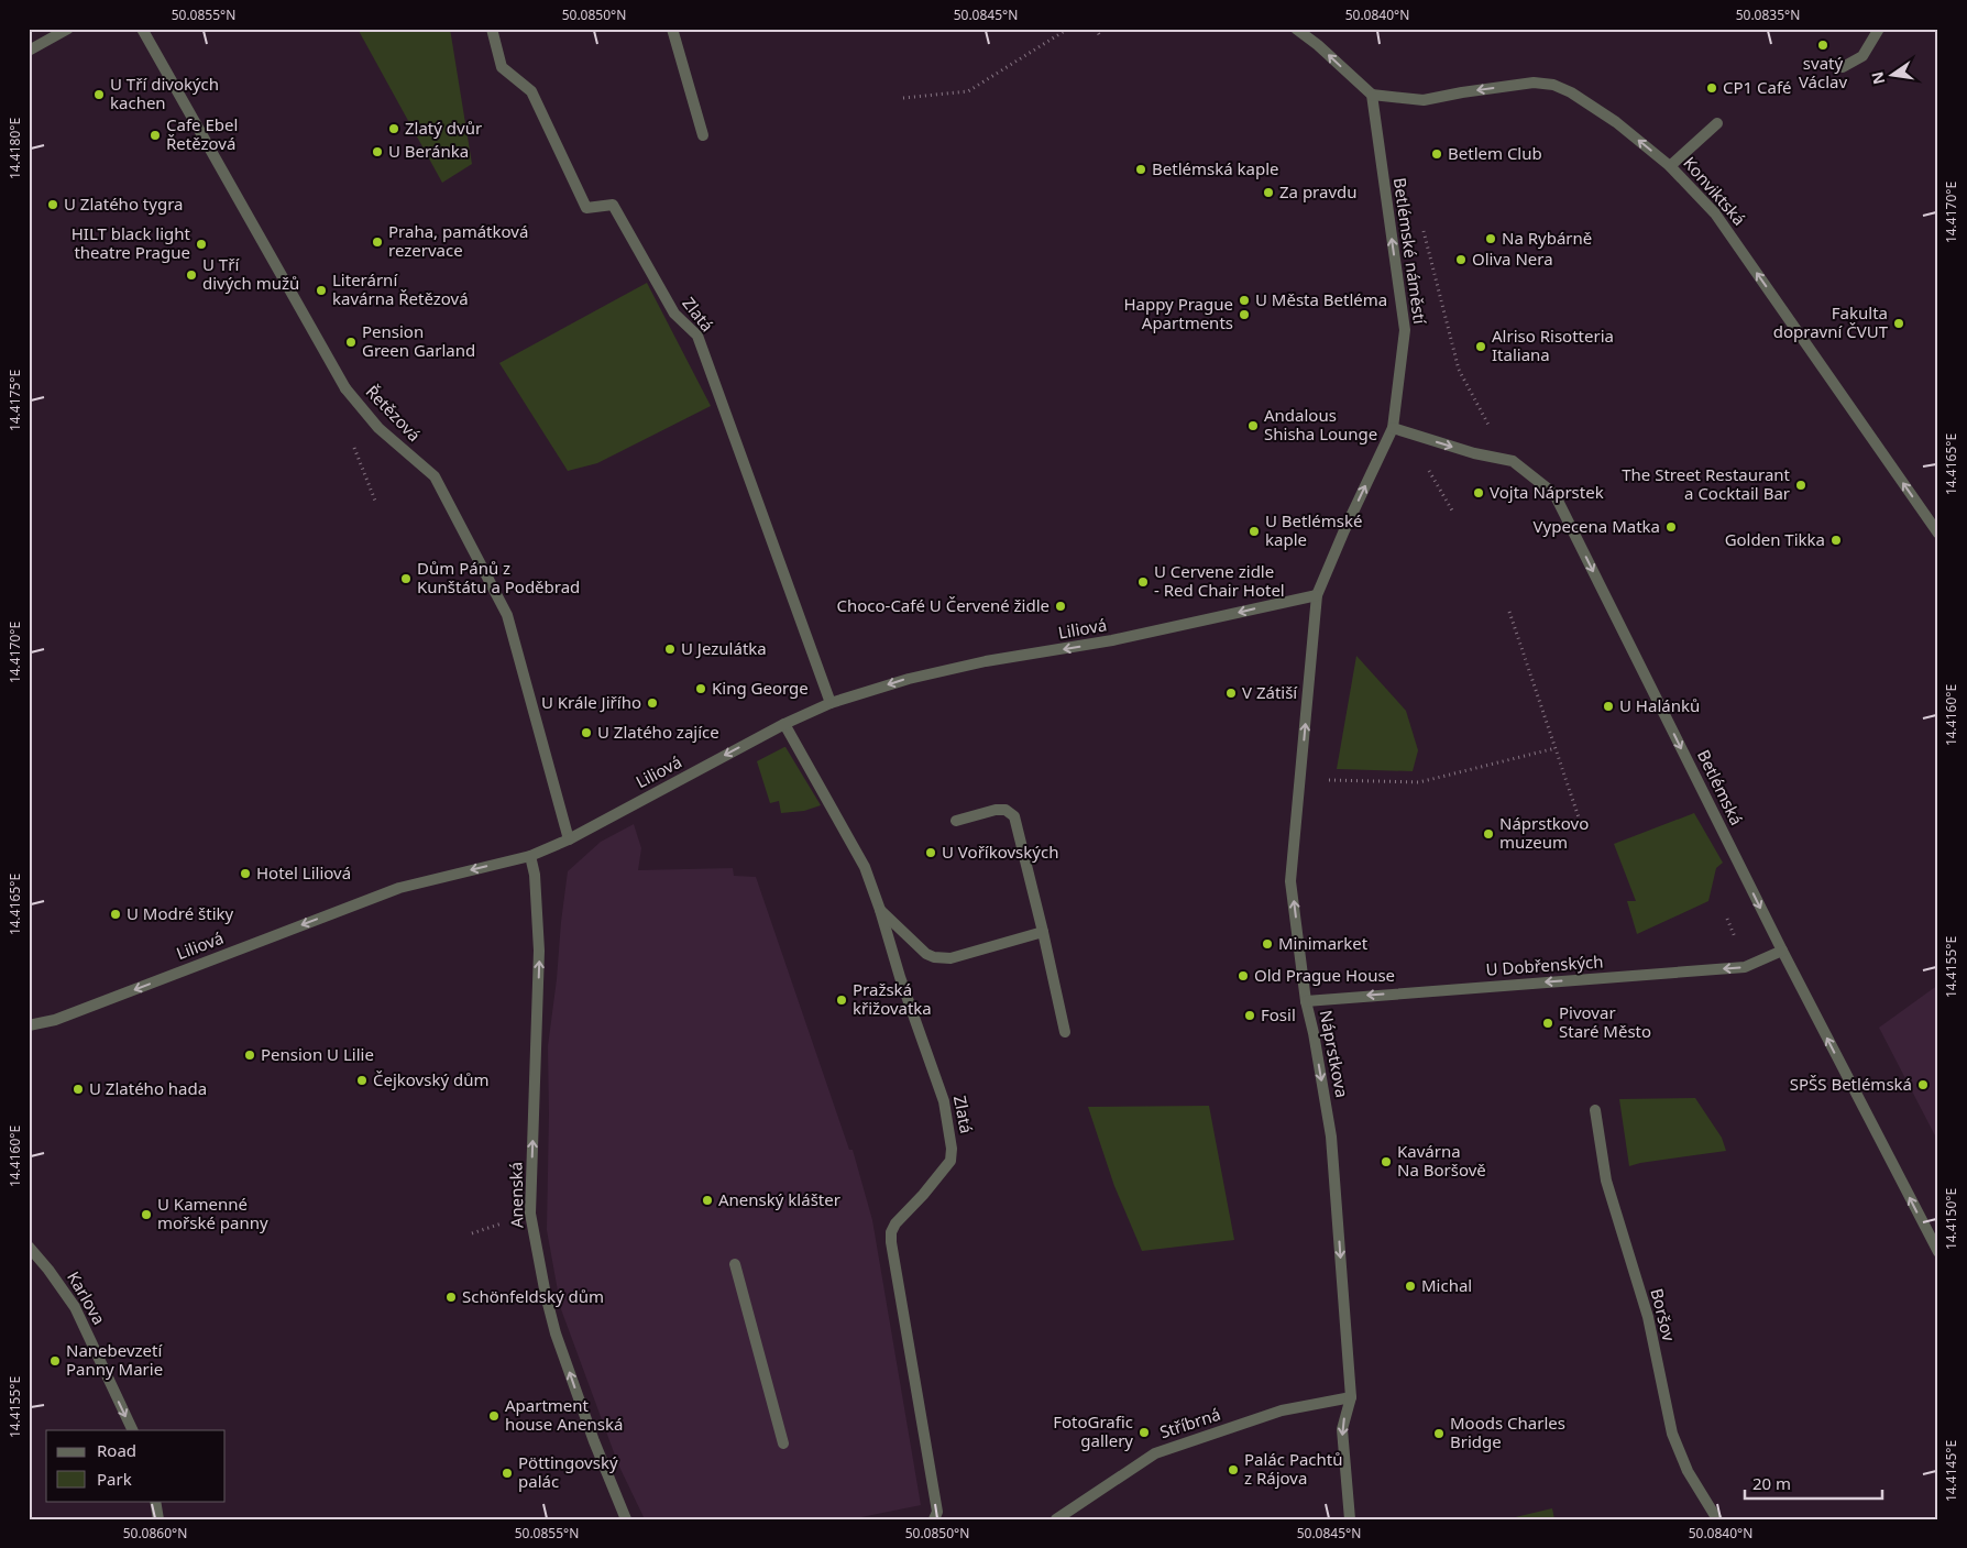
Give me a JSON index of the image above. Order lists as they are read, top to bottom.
{
  "streets": {
    "street": [
      "Konviktská",
      "Betlémské náměstí",
      "Zlatá",
      "Řetězová",
      "Liliová",
      "Betlémská",
      "U Dobřenských",
      "Náprstkova",
      "Anenská",
      "Karlova",
      "Boršov",
      "Stříbrná"
    ]
  },
  "crossings": [
    ["Konviktská", "Betlémské náměstí"],
    ["Betlémské náměstí", "Liliová"],
    ["Betlémské náměstí", "Betlémská"],
    ["Betlémské náměstí", "Náprstkova"],
    ["Zlatá", "Liliová"],
    ["Řetězová", "Liliová"],
    ["Liliová", "Náprstkova"],
    ["Liliová", "Anenská"],
    ["Betlémská", "U Dobřenských"],
    ["U Dobřenských", "Náprstkova"],
    ["Náprstkova", "Stříbrná"]
  ],
  "one_way": [
    "Konviktská",
    "Betlémské náměstí",
    "Liliová",
    "U Dobřenských",
    "Anenská",
    "Karlova"
  ],
  "places": [
    "svatý Václav",
    "CP1 Café",
    "U Tří divokých kachen",
    "Zlatý dvůr",
    "Cafe Ebel Řetězová",
    "U Beránka",
    "Betlem Club",
    "Betlémská kaple",
    "Za pravdu",
    "U Zlatého tygra",
    "Na Rybárně",
    "Praha, památková rezervace",
    "HILT black light theatre Prague",
    "Oliva Nera",
    "U Tří divých mužů",
    "Literární kavárna Řetězová",
    "U Města Betléma",
    "Happy Prague Apartments",
    "Fakulta dopravní ČVUT",
    "Pension Green Garland",
    "Alriso Risotteria Italiana",
    "Andalous Shisha Lounge",
    "The Street Restaurant a Cocktail Bar",
    "Vojta Náprstek",
    "Vypecena Matka",
    "U Betlémské kaple",
    "Golden Tikka",
    "Dům Pánů z Kunštátu a Poděbrad",
    "U Cervene zidle - Red Chair Hotel",
    "Choco-Café U Červené židle",
    "U Jezulátka",
    "King George",
    "V Zátiší",
    "U Krále Jiřího",
    "U Halánků",
    "U Zlatého zajíce",
    "Náprstkovo muzeum",
    "U Voříkovských",
    "Hotel Liliová",
    "U Modré štiky",
    "Minimarket",
    "Old Prague House",
    "Pražská křižovatka",
    "Fosil",
    "Pivovar Staré Město",
    "Pension U Lilie",
    "Čejkovský dům",
    "SPŠS Betlémská",
    "U Zlatého hada",
    "Kavárna Na Boršově",
    "Anenský klášter",
    "U Kamenné mořské panny",
    "Michal",
    "Schönfeldský dům",
    "Nanebevzetí Panny Marie",
    "Apartment house Anenská",
    "FotoGrafic gallery",
    "Moods Charles Bridge",
    "Palác Pachtů z Rájova",
    "Pöttingovský palác"
  ],
  "legend": ["Road", "Park"],
  "scale_bar": "20 m",
  "north": "left",
  "coordinates": [
    "50.0855°N",
    "50.0850°N",
    "50.0845°N",
    "50.0840°N",
    "50.0835°N",
    "14.4180°E",
    "14.4170°E",
    "14.4175°E",
    "14.4165°E",
    "14.4160°E",
    "14.4155°E",
    "14.4150°E",
    "14.4145°E",
    "50.0860°N"
  ]
}
